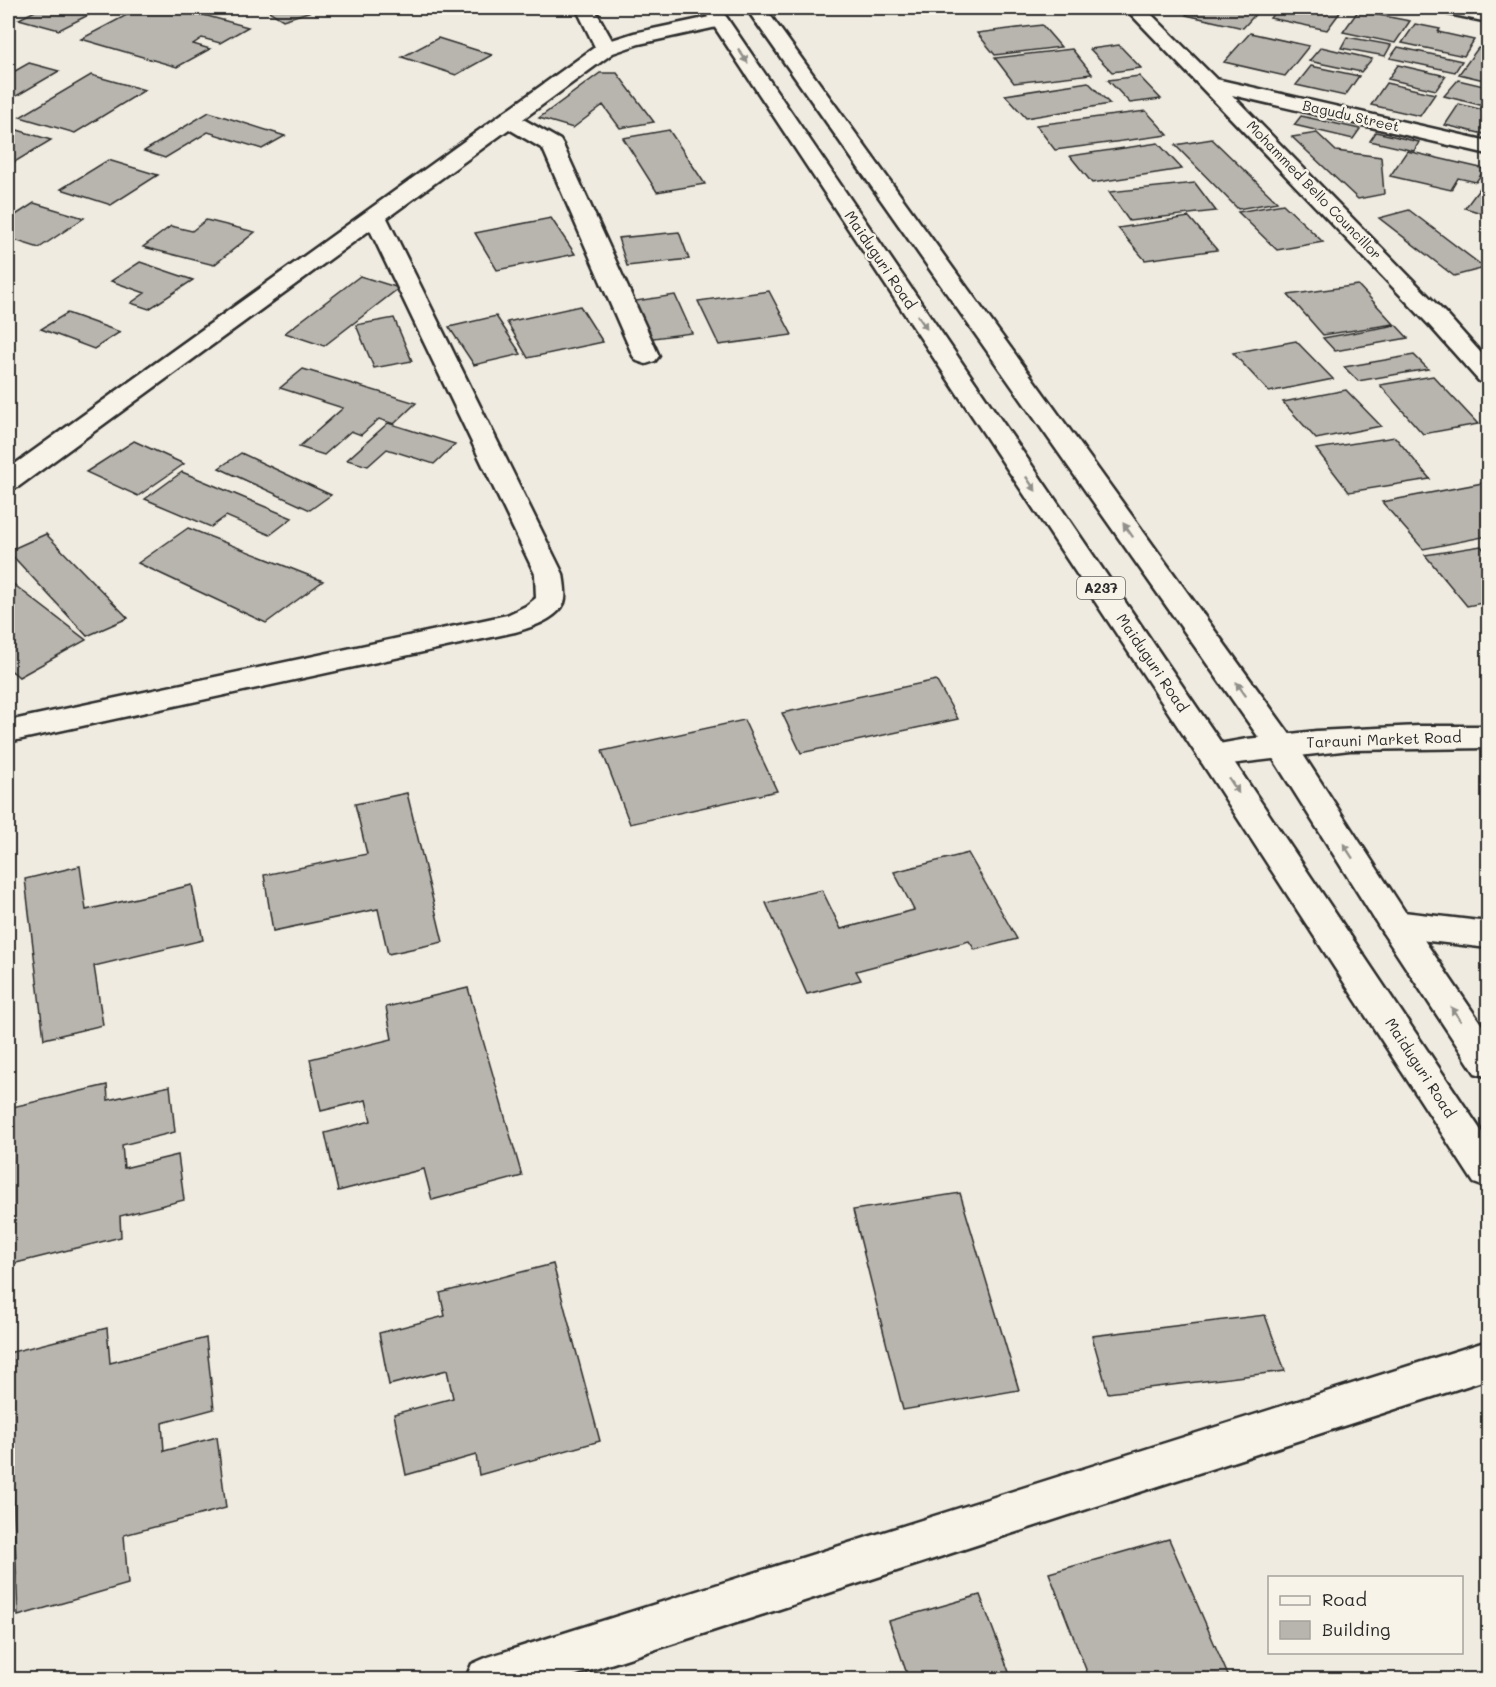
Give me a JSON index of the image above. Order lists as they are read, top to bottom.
{
  "streets": {
    "main road": [
      "Bagudu Street",
      "Mohammed Bello Councillor",
      "Maiduguri Road",
      "A237",
      "Tarauni Market Road"
    ]
  },
  "crossings": [
    ["Bagudu Street", "Mohammed Bello Councillor"],
    ["Maiduguri Road", "Tarauni Market Road"]
  ],
  "legend": ["Road", "Building"]
}
